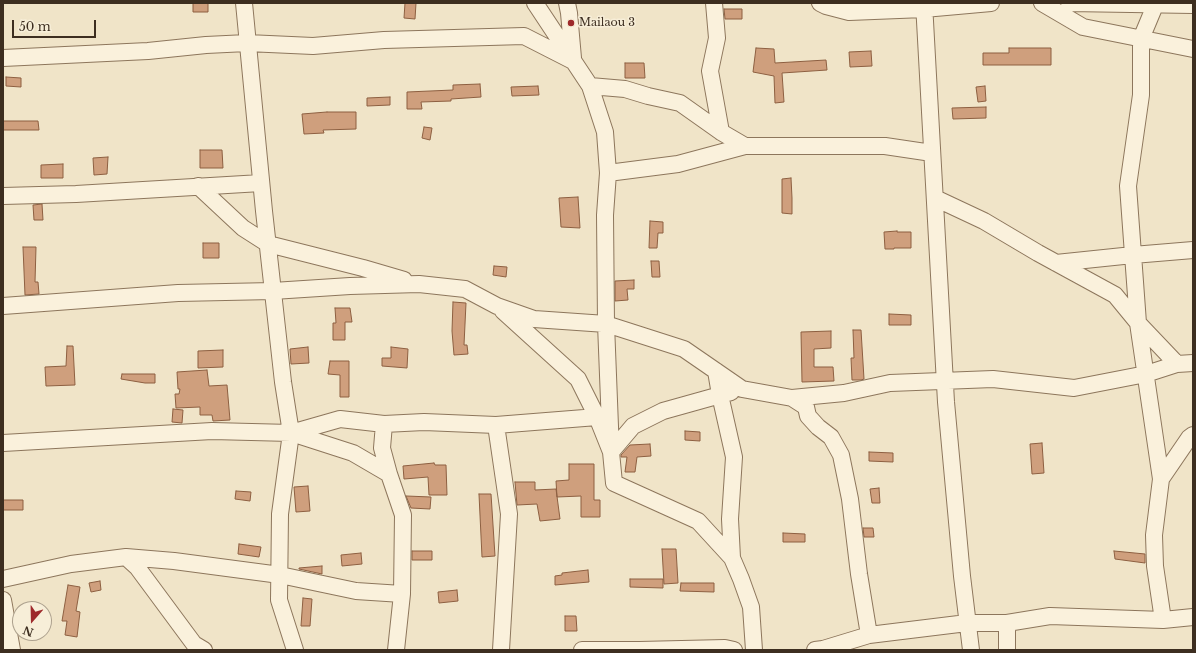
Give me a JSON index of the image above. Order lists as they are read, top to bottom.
{
  "places": ["Mailaou 3"],
  "scale_bar": "50 m",
  "north": "bottom"
}
